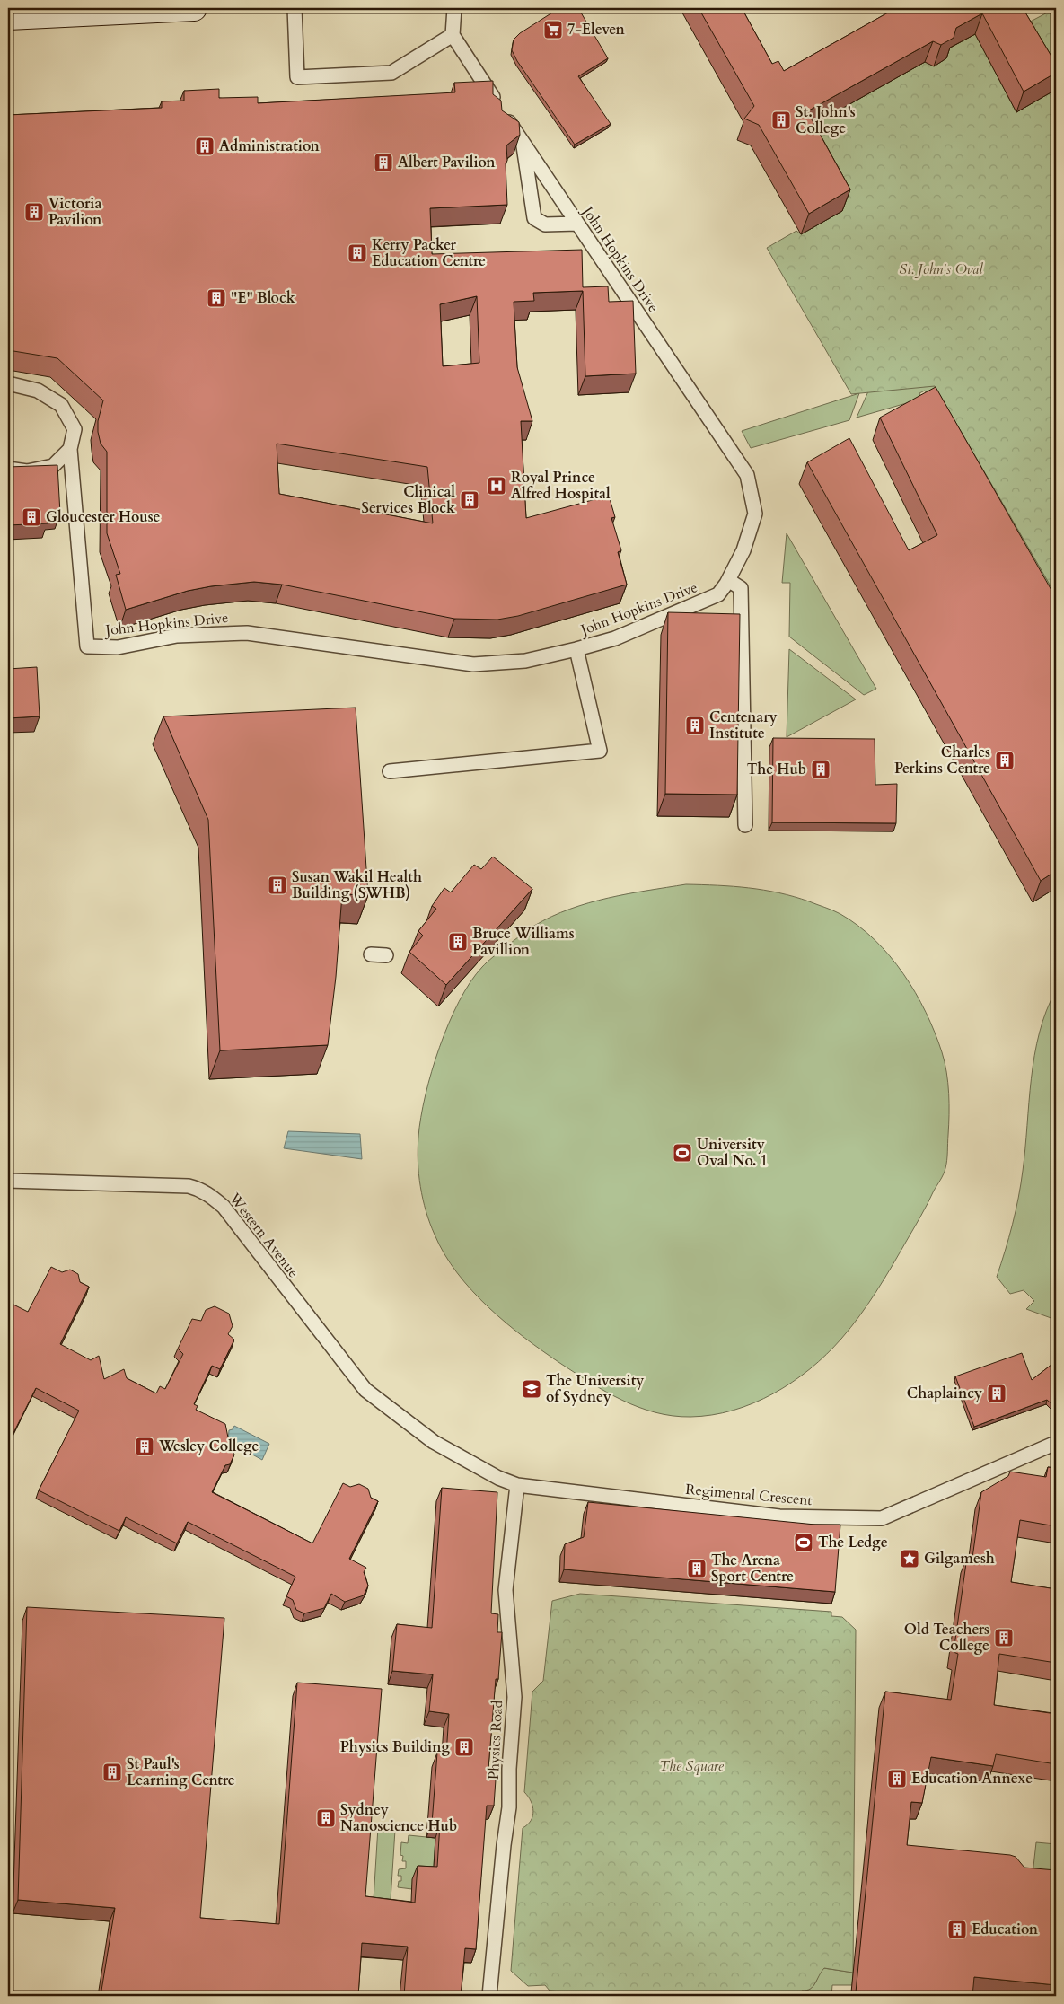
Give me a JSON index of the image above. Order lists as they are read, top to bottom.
{
  "streets": {
    "lane": [
      "John Hopkins Drive",
      "Western Avenue",
      "Regimental Crescent",
      "Physics Road"
    ]
  },
  "crossings": [
    ["Western Avenue", "Regimental Crescent"],
    ["Regimental Crescent", "Physics Road"]
  ],
  "parks": ["St. John's Oval", "The Square"],
  "places": {
    "supermarket": ["7-Eleven"],
    "building": [
      "St. John's College",
      "Administration",
      "Albert Pavilion",
      "Victoria Pavilion",
      "Kerry Packer Education Centre",
      "\"E\" Block",
      "Clinical Services Block",
      "Gloucester House",
      "Centenary Institute",
      "Charles Perkins Centre",
      "The Hub",
      "Susan Wakil Health Building (SWHB)",
      "Bruce Williams Pavillion",
      "Chaplaincy",
      "Wesley College",
      "The Arena Sport Centre",
      "Old Teachers College",
      "Physics Building",
      "St Paul's Learning Centre",
      "Education Annexe",
      "Sydney Nanoscience Hub",
      "Education"
    ],
    "hospital": ["Royal Prince Alfred Hospital"],
    "sports": ["University Oval No. 1", "The Ledge"],
    "school or university": ["The University of Sydney"],
    "place": ["Gilgamesh"]
  }
}
